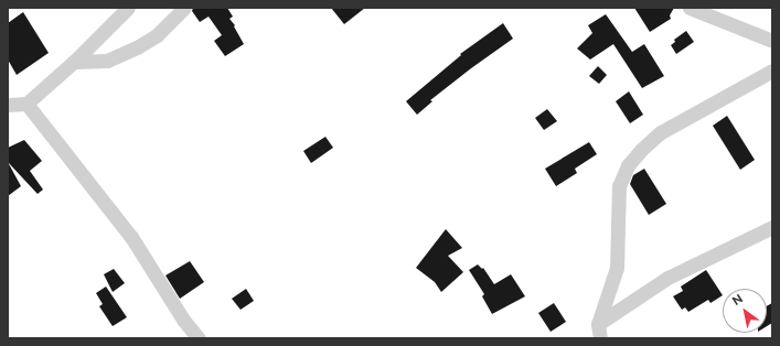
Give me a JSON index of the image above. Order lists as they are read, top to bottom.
{
  "north": "top left"
}
